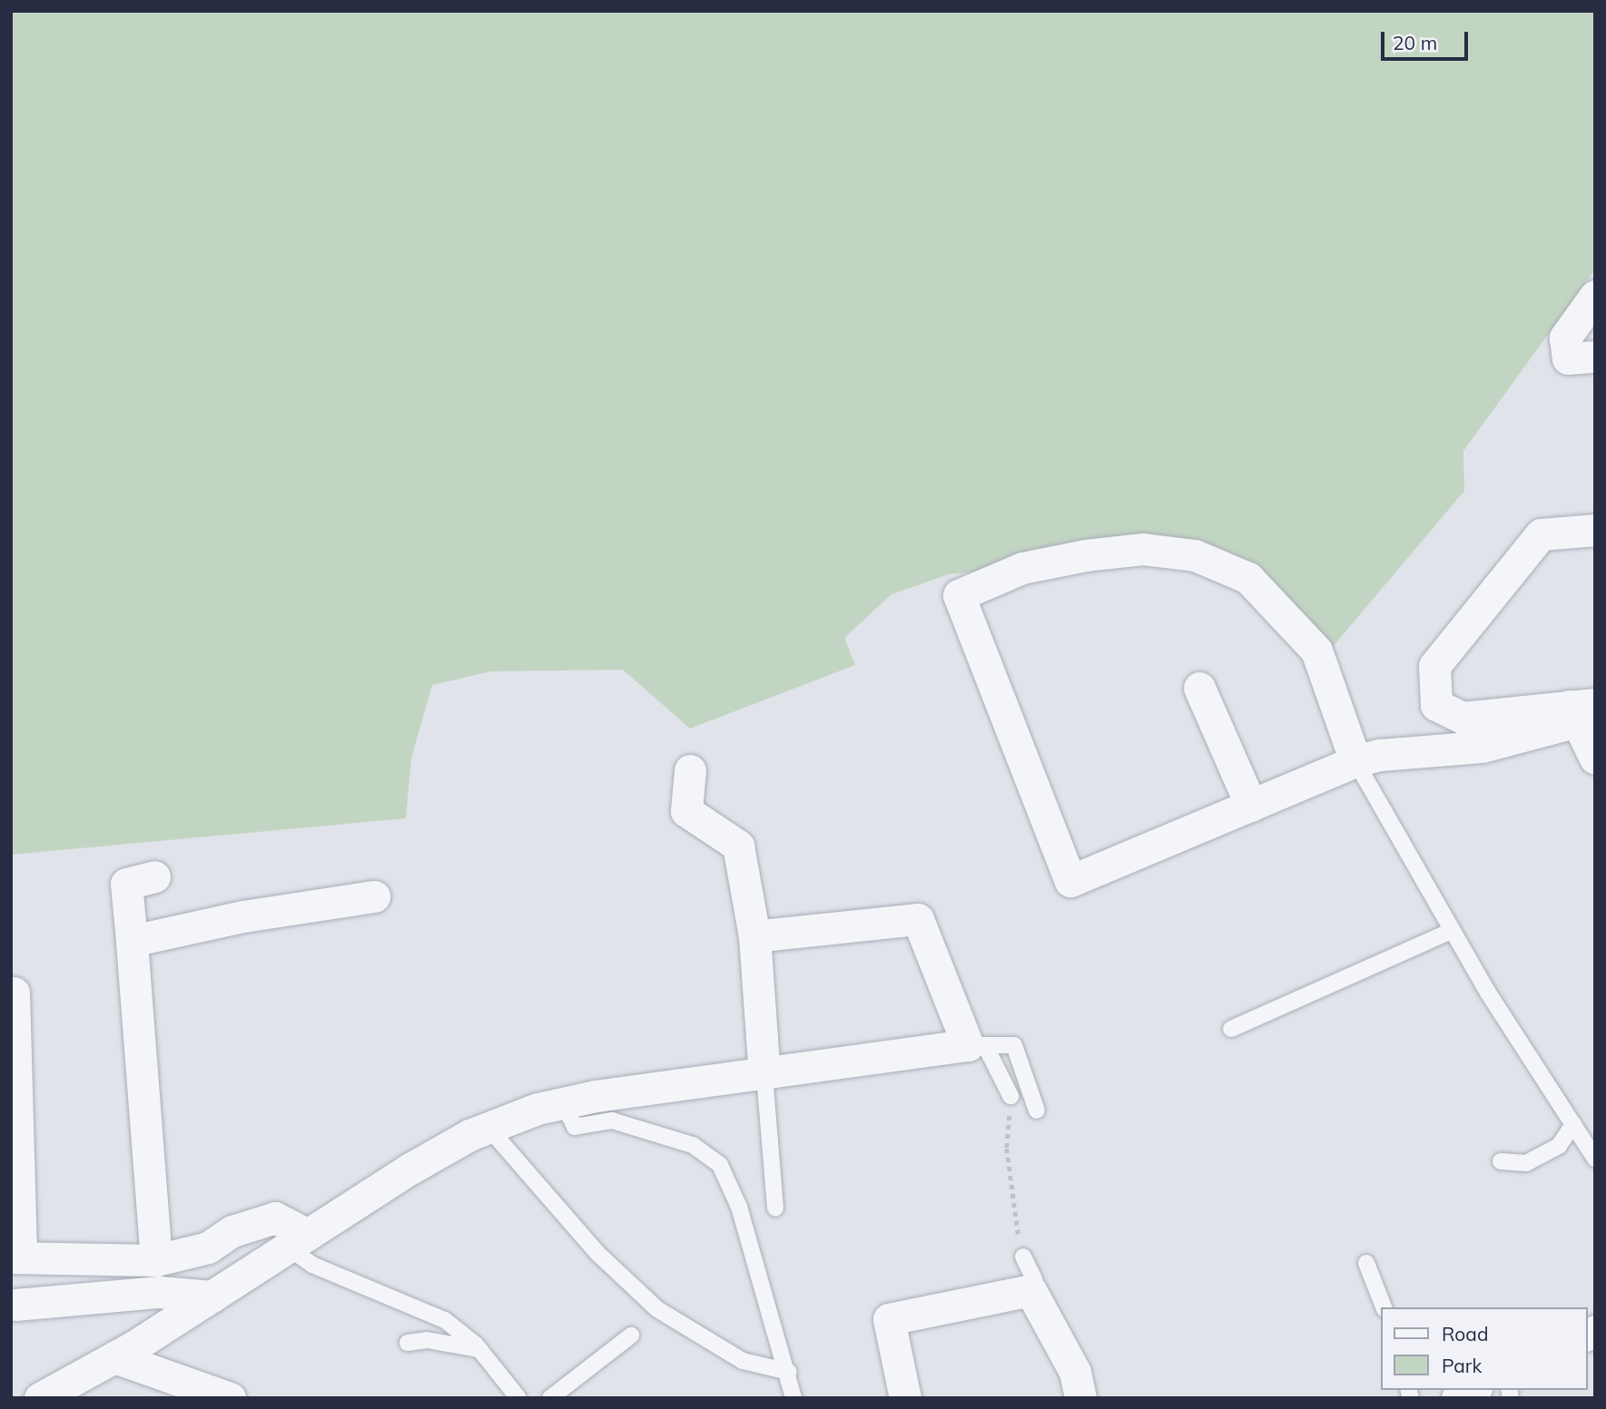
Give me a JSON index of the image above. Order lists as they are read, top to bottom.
{
  "legend": ["Road", "Park"],
  "scale_bar": "20 m"
}
